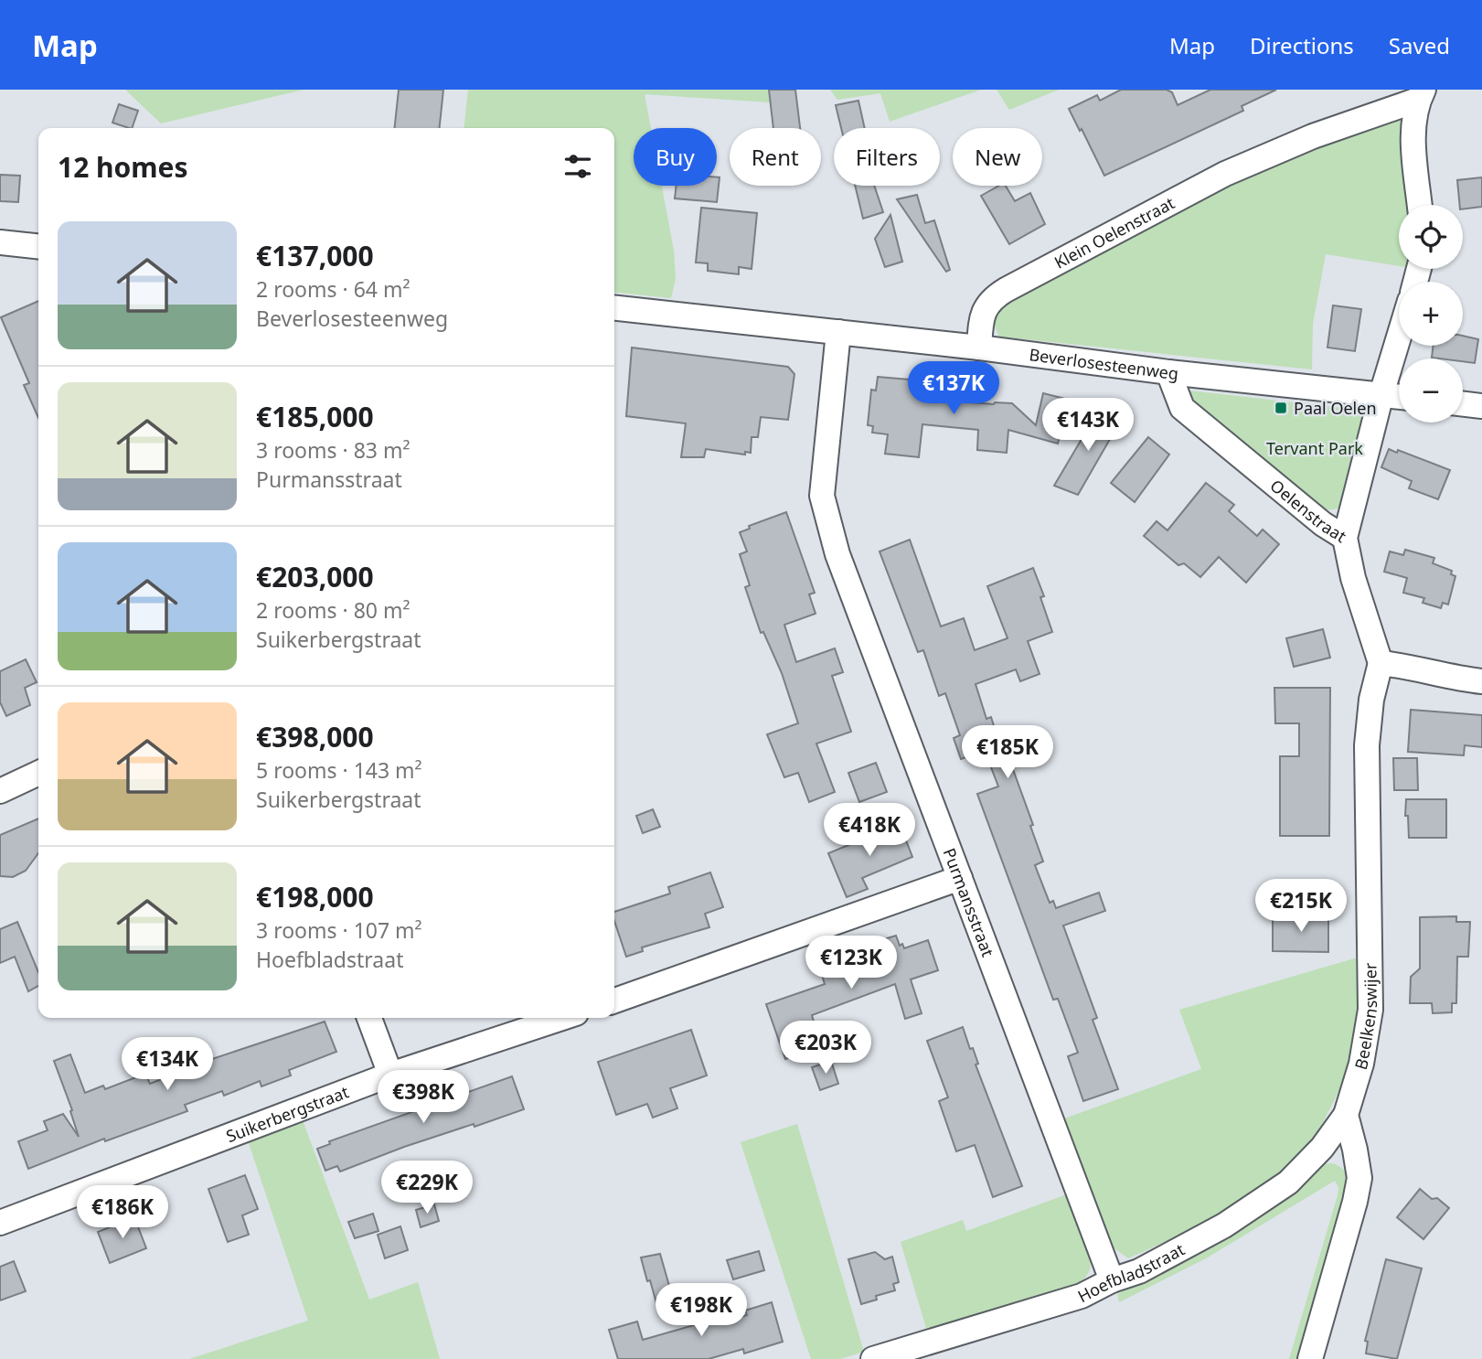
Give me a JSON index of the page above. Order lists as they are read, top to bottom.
{
  "streets": {
    "street": [
      "Klein Oelenstraat",
      "Beverlosesteenweg",
      "Oelenstraat",
      "Purmansstraat",
      "Beelkenswijer",
      "Suikerbergstraat",
      "Hoefbladstraat"
    ]
  },
  "crossings": [
    ["Klein Oelenstraat", "Beverlosesteenweg"],
    ["Beverlosesteenweg", "Oelenstraat"],
    ["Beverlosesteenweg", "Purmansstraat"],
    ["Oelenstraat", "Beelkenswijer"],
    ["Purmansstraat", "Hoefbladstraat"],
    ["Beelkenswijer", "Hoefbladstraat"]
  ],
  "parks": ["Tervant Park"],
  "places": {
    "transit": ["Paal Oelen"]
  },
  "page": {
    "header": "Map",
    "nav": ["Map", "Directions", "Saved"],
    "chip": [
      "Buy",
      "Rent",
      "Filters",
      "New"
    ],
    "heading": "12 homes",
    "map_buttons": ["+", "−"],
    "list": [
      {
        "name": "€137,000",
        "note": "2 rooms · 64 m² · Beverlosesteenweg"
      },
      {
        "name": "€185,000",
        "note": "3 rooms · 83 m² · Purmansstraat"
      },
      {
        "name": "€203,000",
        "note": "2 rooms · 80 m² · Suikerbergstraat"
      },
      {
        "name": "€398,000",
        "note": "5 rooms · 143 m² · Suikerbergstraat"
      },
      {
        "name": "€198,000",
        "note": "3 rooms · 107 m² · Hoefbladstraat"
      }
    ],
    "price": [
      "€137K",
      "€143K",
      "€185K",
      "€418K",
      "€215K",
      "€123K",
      "€203K",
      "€134K",
      "€398K",
      "€229K",
      "€186K",
      "€198K"
    ]
  }
}
